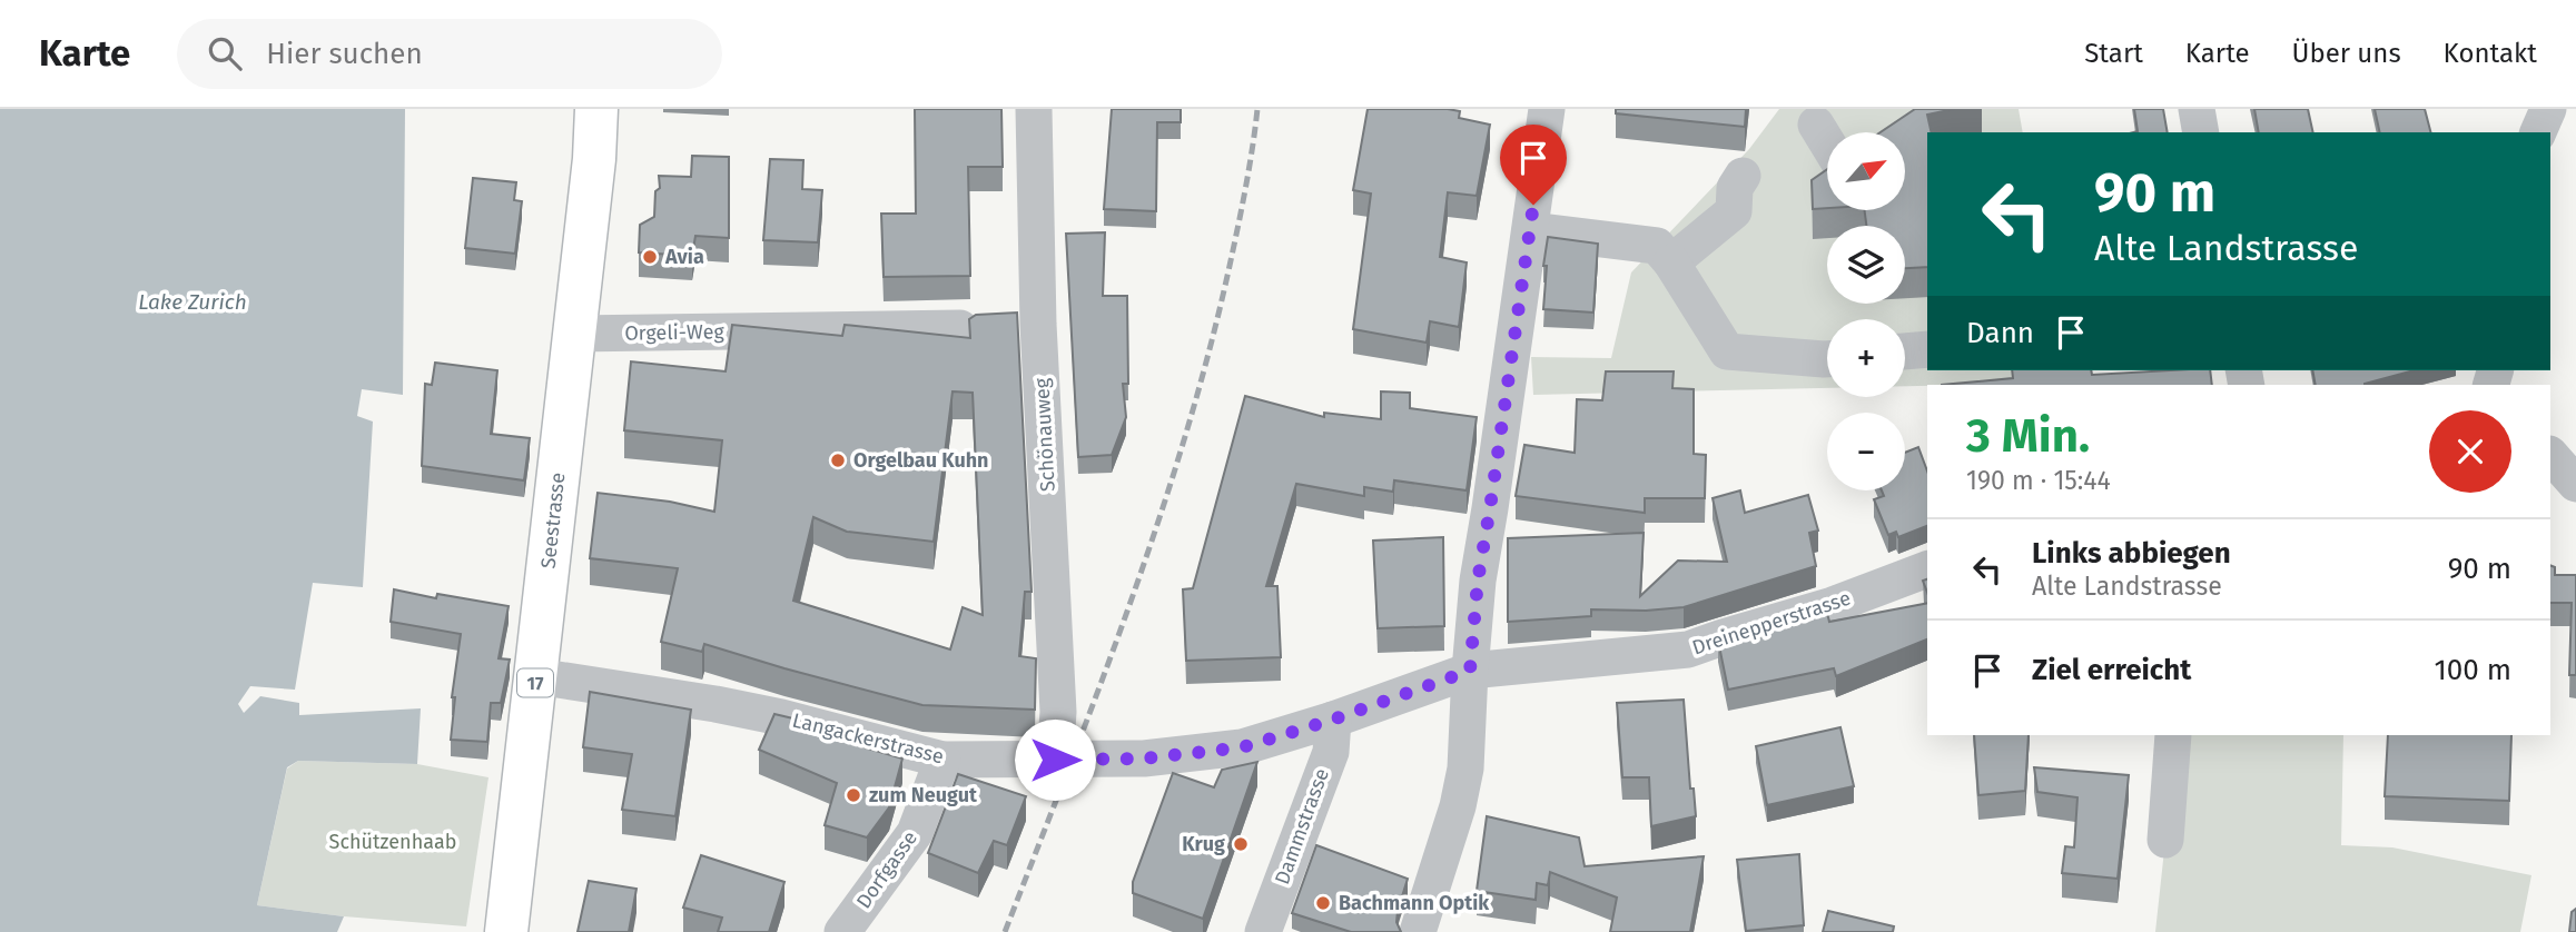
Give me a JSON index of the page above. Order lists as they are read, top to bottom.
{
  "streets": {
    "main road": ["Seestrasse", "17"],
    "street": [
      "Orgeli-Weg",
      "Schönauweg",
      "Dreinepperstrasse",
      "Langackerstrasse",
      "Dammstrasse",
      "Dorfgasse"
    ]
  },
  "crossings": [
    ["Orgeli-Weg", "Seestrasse"],
    ["Schönauweg", "Langackerstrasse"],
    ["Seestrasse", "Langackerstrasse"],
    ["Dreinepperstrasse", "Langackerstrasse"],
    ["Langackerstrasse", "Dammstrasse"],
    ["Langackerstrasse", "Dorfgasse"]
  ],
  "water": ["Lake Zurich"],
  "parks": ["Schützenhaab"],
  "places": [
    "Avia",
    "Orgelbau Kuhn",
    "zum Neugut",
    "Krug",
    "Bachmann Optik"
  ],
  "north": "top right",
  "page": {
    "header": "Karte",
    "search": "Hier suchen",
    "nav": [
      "Start",
      "Karte",
      "Über uns",
      "Kontakt"
    ],
    "map_buttons": ["+", "−"],
    "turn": ["90 m", "Alte Landstrasse"],
    "then": "Dann",
    "heading": ["3 Min.", "190 m · 15:44"],
    "list": [
      {
        "name": "Links abbiegen",
        "note": "Alte Landstrasse",
        "value": "90 m"
      },
      {
        "name": "Ziel erreicht",
        "value": "100 m"
      }
    ]
  }
}
